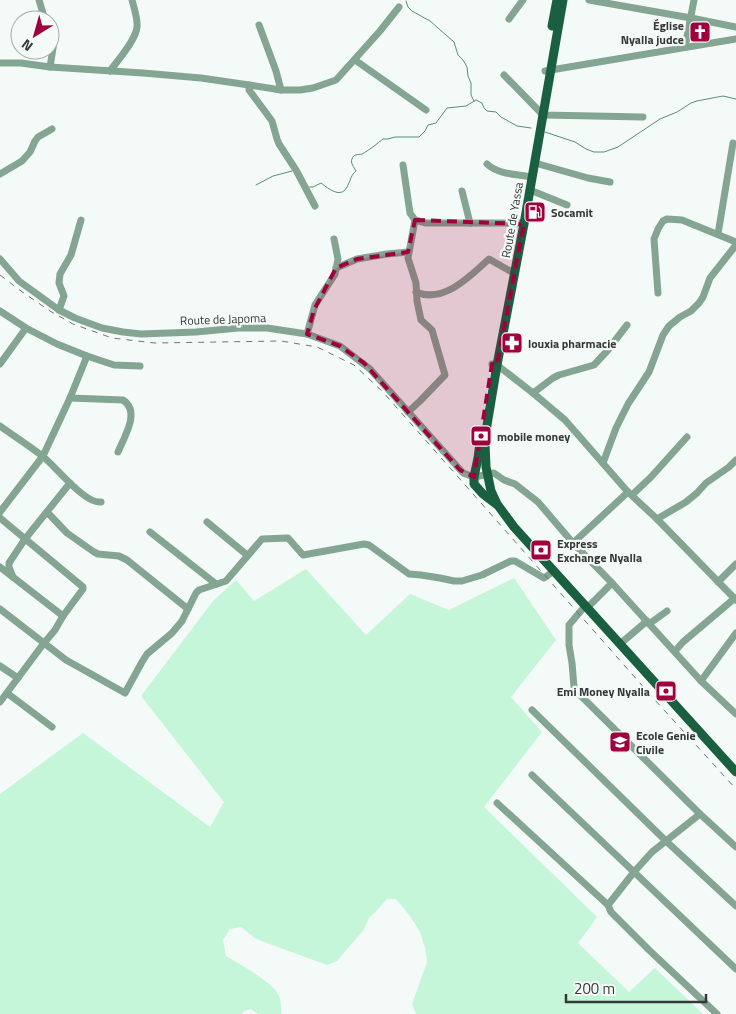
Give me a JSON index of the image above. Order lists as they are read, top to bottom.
{
  "streets": {
    "main road": ["Route de Yassa"],
    "street": ["Route de Japoma"]
  },
  "places": {
    "church": ["Église Nyalla judce"],
    "fuel station": ["Socamit"],
    "pharmacy": ["louxia pharmacie"],
    "bank": ["mobile money", "Express Exchange Nyalla", "Emi Money Nyalla"],
    "school or university": ["Ecole Genie Civile"]
  },
  "scale_bar": "200 m",
  "north": "bottom left"
}
